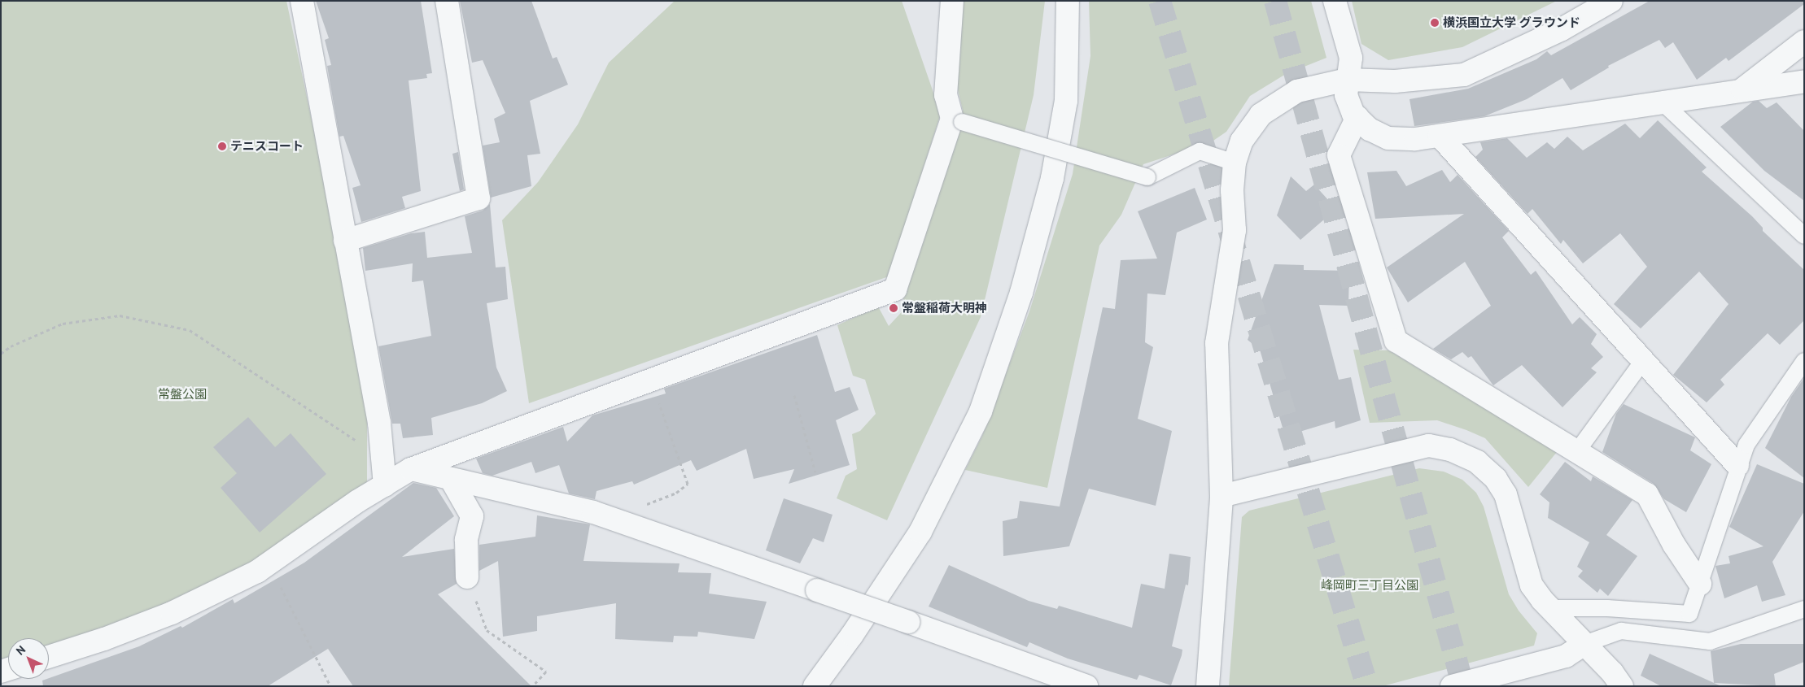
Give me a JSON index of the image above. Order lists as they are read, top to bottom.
{
  "parks": ["常盤公園", "峰岡町三丁目公園"],
  "places": ["横浜国立大学 グラウンド", "テニスコート", "常盤稲荷大明神"],
  "north": "top left"
}
